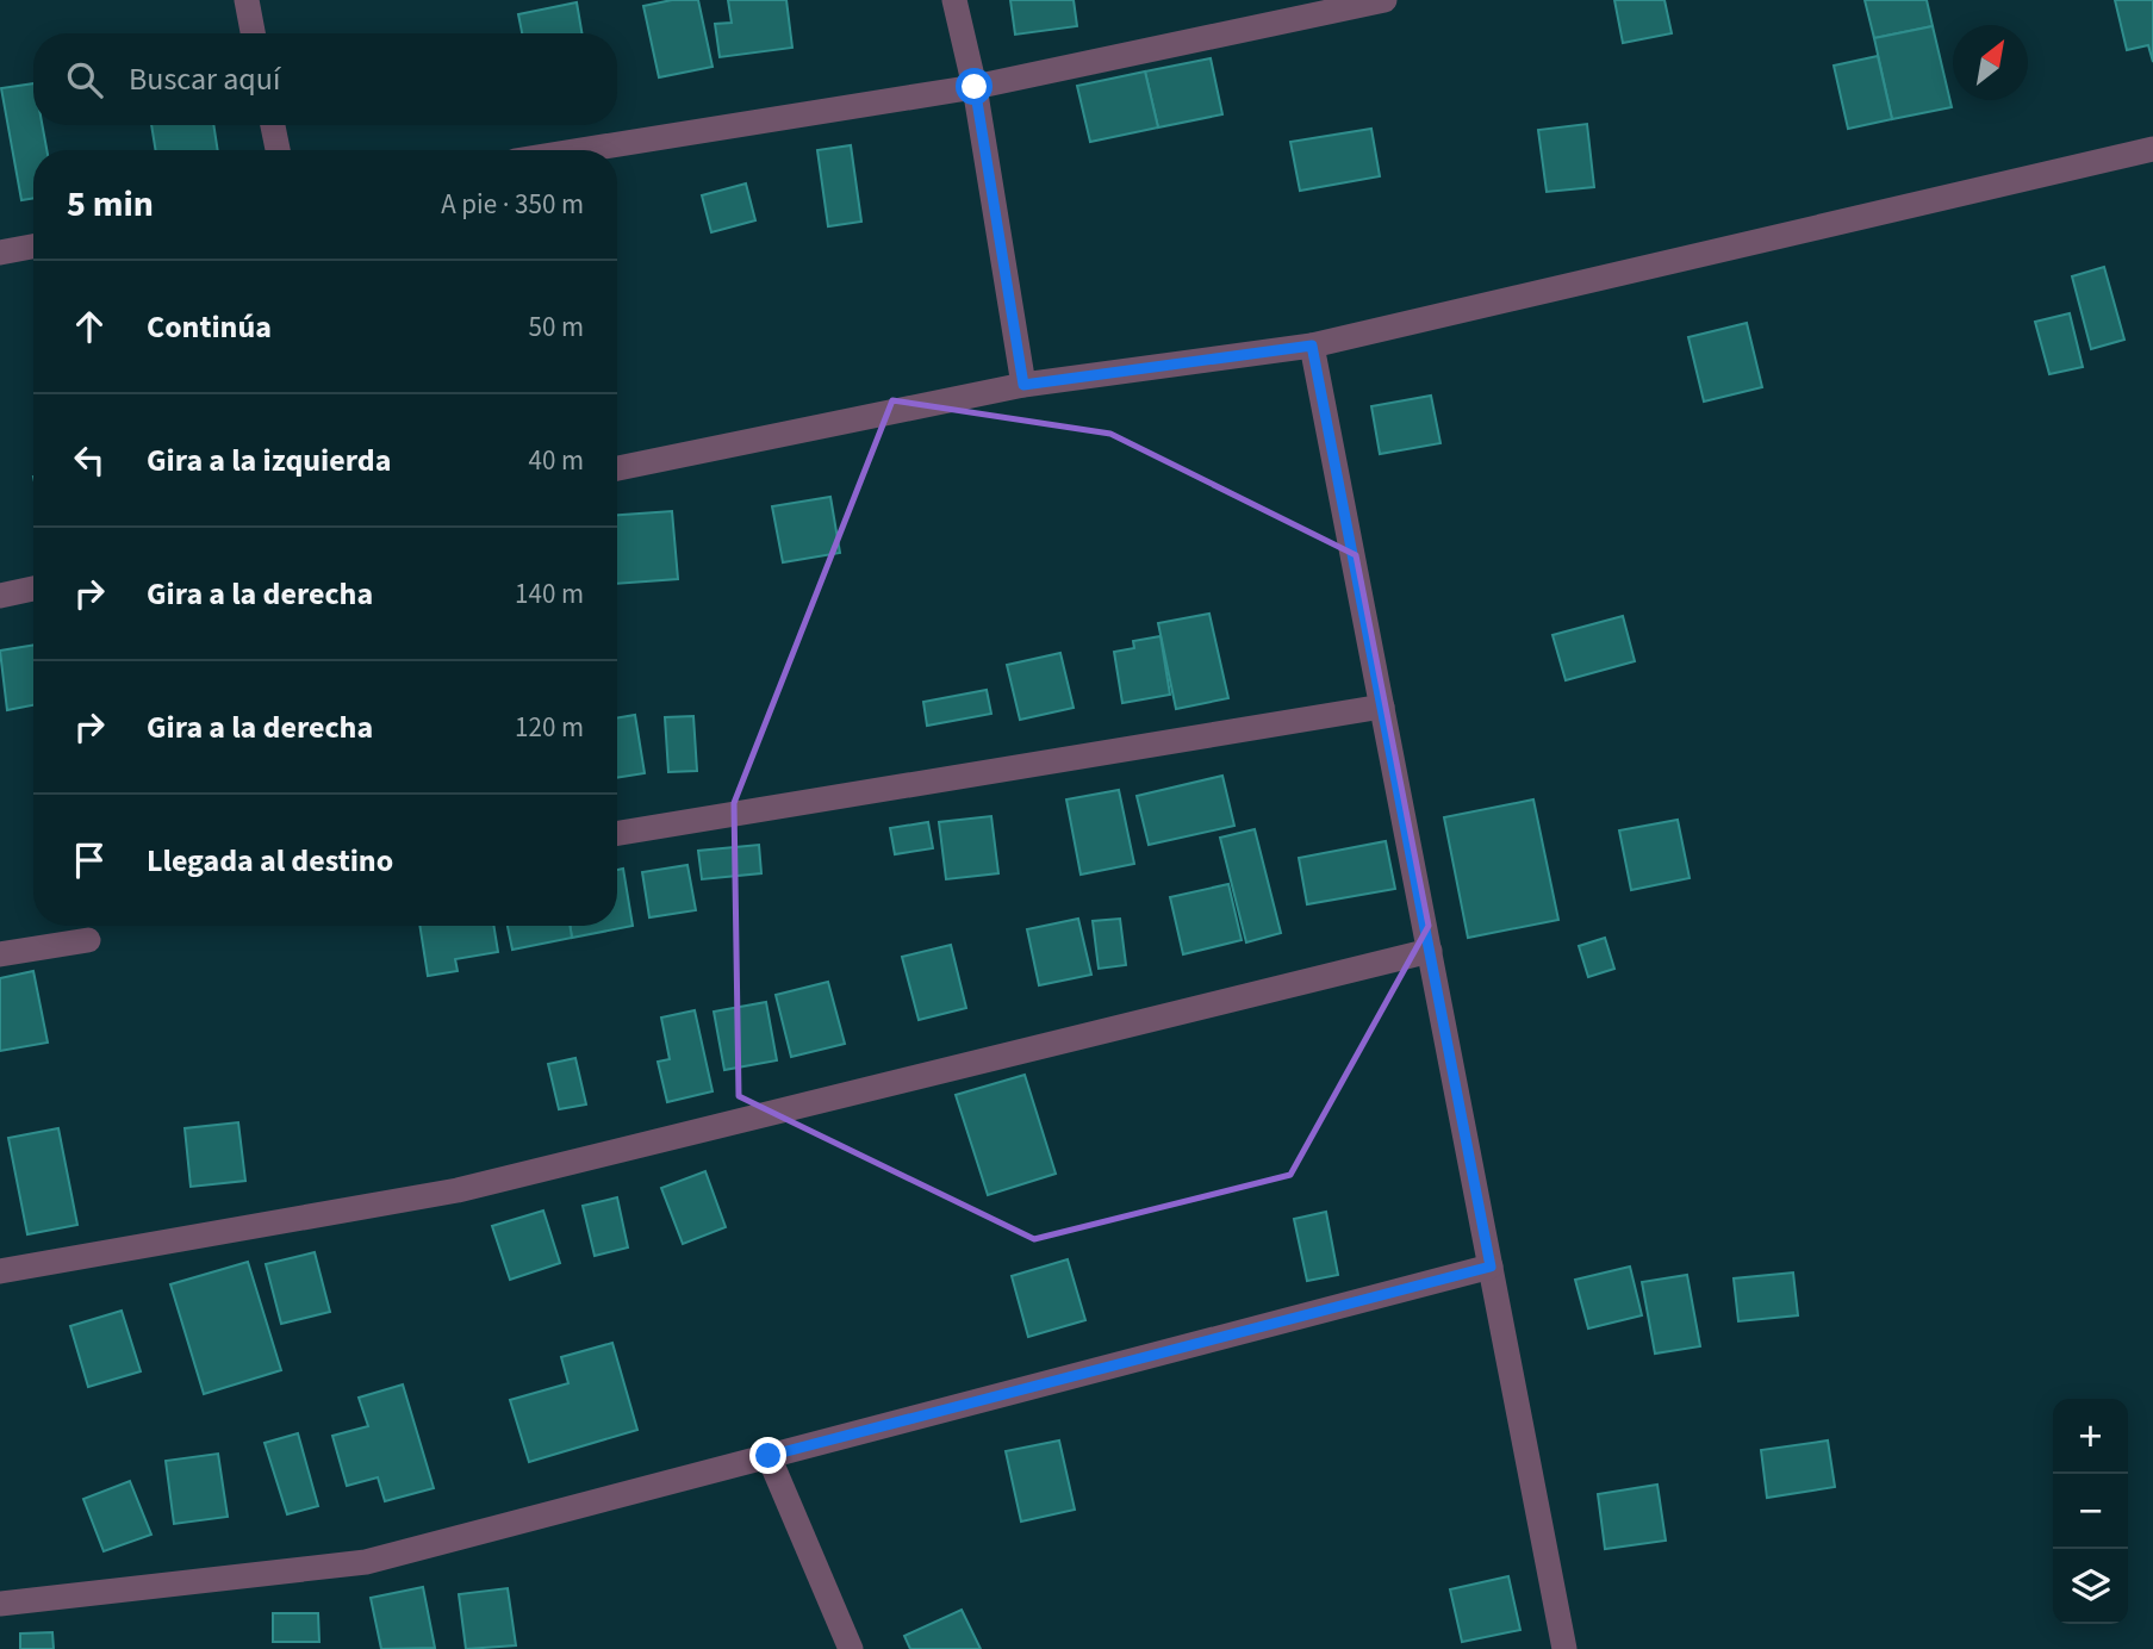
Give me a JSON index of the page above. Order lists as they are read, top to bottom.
{
  "north": "top right",
  "page": {
    "search": "Buscar aquí",
    "heading": ["5 min", "A pie · 350 m"],
    "list": [
      ["Continúa", "50 m"],
      ["Gira a la izquierda", "40 m"],
      ["Gira a la derecha", "140 m"],
      ["Gira a la derecha", "120 m"],
      "Llegada al destino"
    ],
    "map_buttons": ["+", "−"]
  }
}
